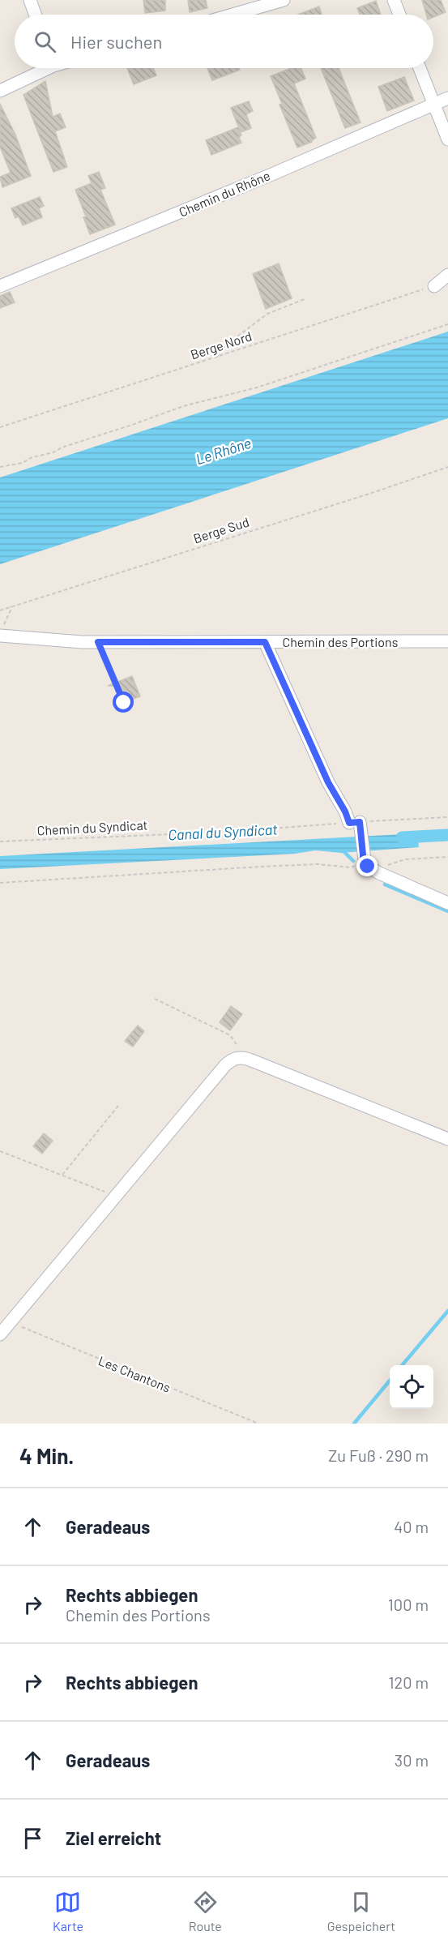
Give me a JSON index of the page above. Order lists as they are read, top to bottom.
{
  "streets": {
    "street": ["Chemin du Rhône", "Chemin des Portions"],
    "path": [
      "Berge Nord",
      "Berge Sud",
      "Chemin du Syndicat",
      "Les Chantons"
    ]
  },
  "water": ["Le Rhône", "Canal du Syndicat"],
  "page": {
    "search": "Hier suchen",
    "heading": ["4 Min.", "Zu Fuß · 290 m"],
    "list": [
      ["Geradeaus", "40 m"],
      ["Rechts abbiegen", "Chemin des Portions", "100 m"],
      ["Rechts abbiegen", "120 m"],
      ["Geradeaus", "30 m"],
      "Ziel erreicht"
    ],
    "nav": ["Karte", "Route", "Gespeichert"]
  }
}
